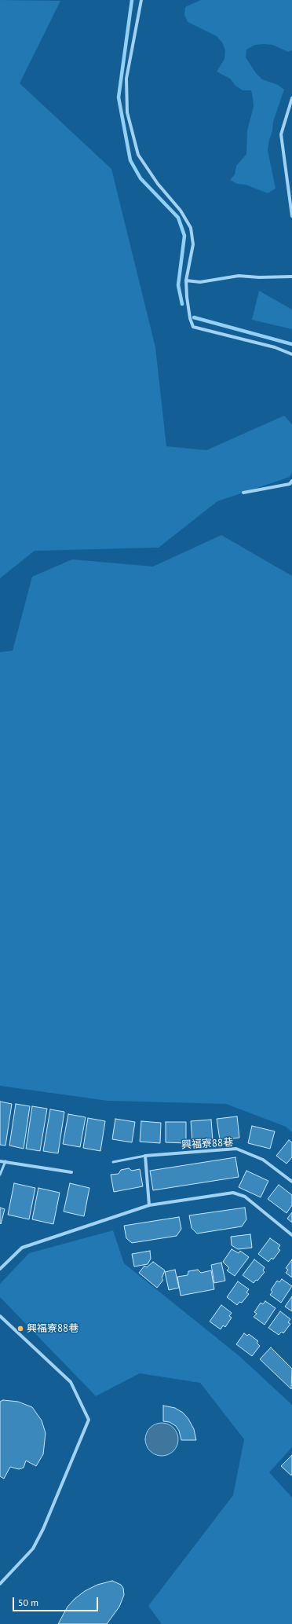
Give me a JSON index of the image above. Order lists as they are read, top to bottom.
{
  "streets": {
    "street": ["興福寮88巷"]
  },
  "places": ["興福寮88巷"],
  "scale_bar": "50 m"
}
